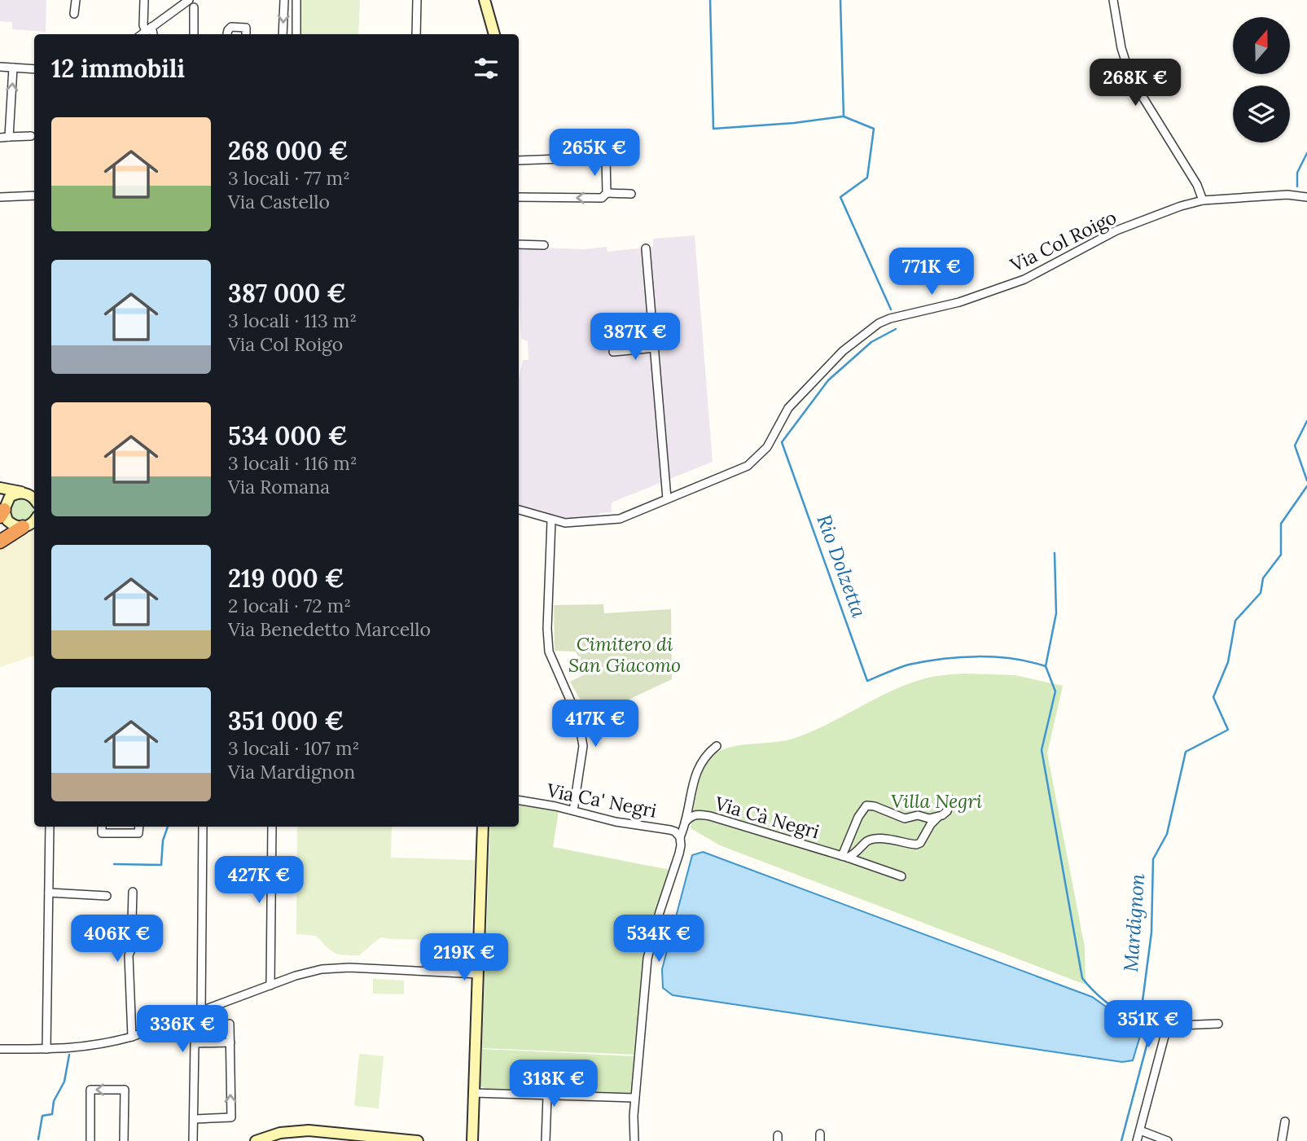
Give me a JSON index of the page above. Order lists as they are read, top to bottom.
{
  "streets": {
    "street": ["Via Col Roigo", "Via Ca' Negri", "Via Cà Negri"]
  },
  "crossings": [
    ["Via Ca' Negri", "Via Cà Negri"]
  ],
  "water": ["Rio Dolzetta", "Mardignon"],
  "parks": ["Cimitero di San Giacomo", "Villa Negri"],
  "north": "top",
  "page": {
    "heading": "12 immobili",
    "price": [
      "268K €",
      "265K €",
      "771K €",
      "387K €",
      "417K €",
      "427K €",
      "406K €",
      "534K €",
      "219K €",
      "351K €",
      "336K €",
      "318K €"
    ],
    "list": [
      {
        "name": "268 000 €",
        "note": "3 locali · 77 m² · Via Castello"
      },
      {
        "name": "387 000 €",
        "note": "3 locali · 113 m² · Via Col Roigo"
      },
      {
        "name": "534 000 €",
        "note": "3 locali · 116 m² · Via Romana"
      },
      {
        "name": "219 000 €",
        "note": "2 locali · 72 m² · Via Benedetto Marcello"
      },
      {
        "name": "351 000 €",
        "note": "3 locali · 107 m² · Via Mardignon"
      }
    ]
  }
}
